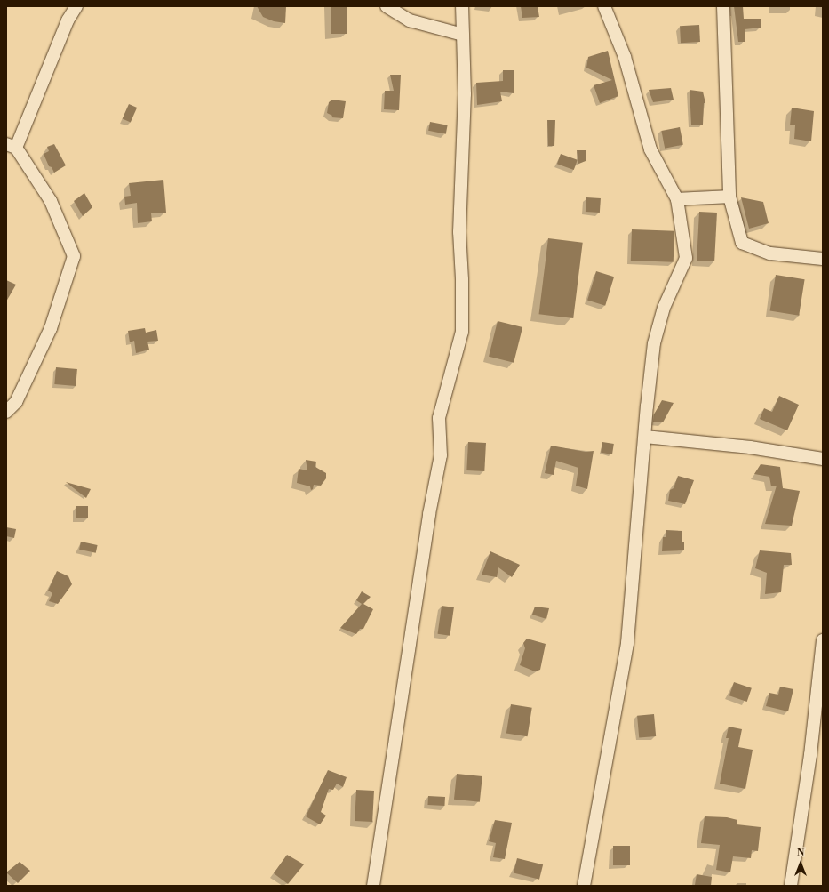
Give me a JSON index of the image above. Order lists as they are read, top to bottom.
{
  "north": "top"
}
